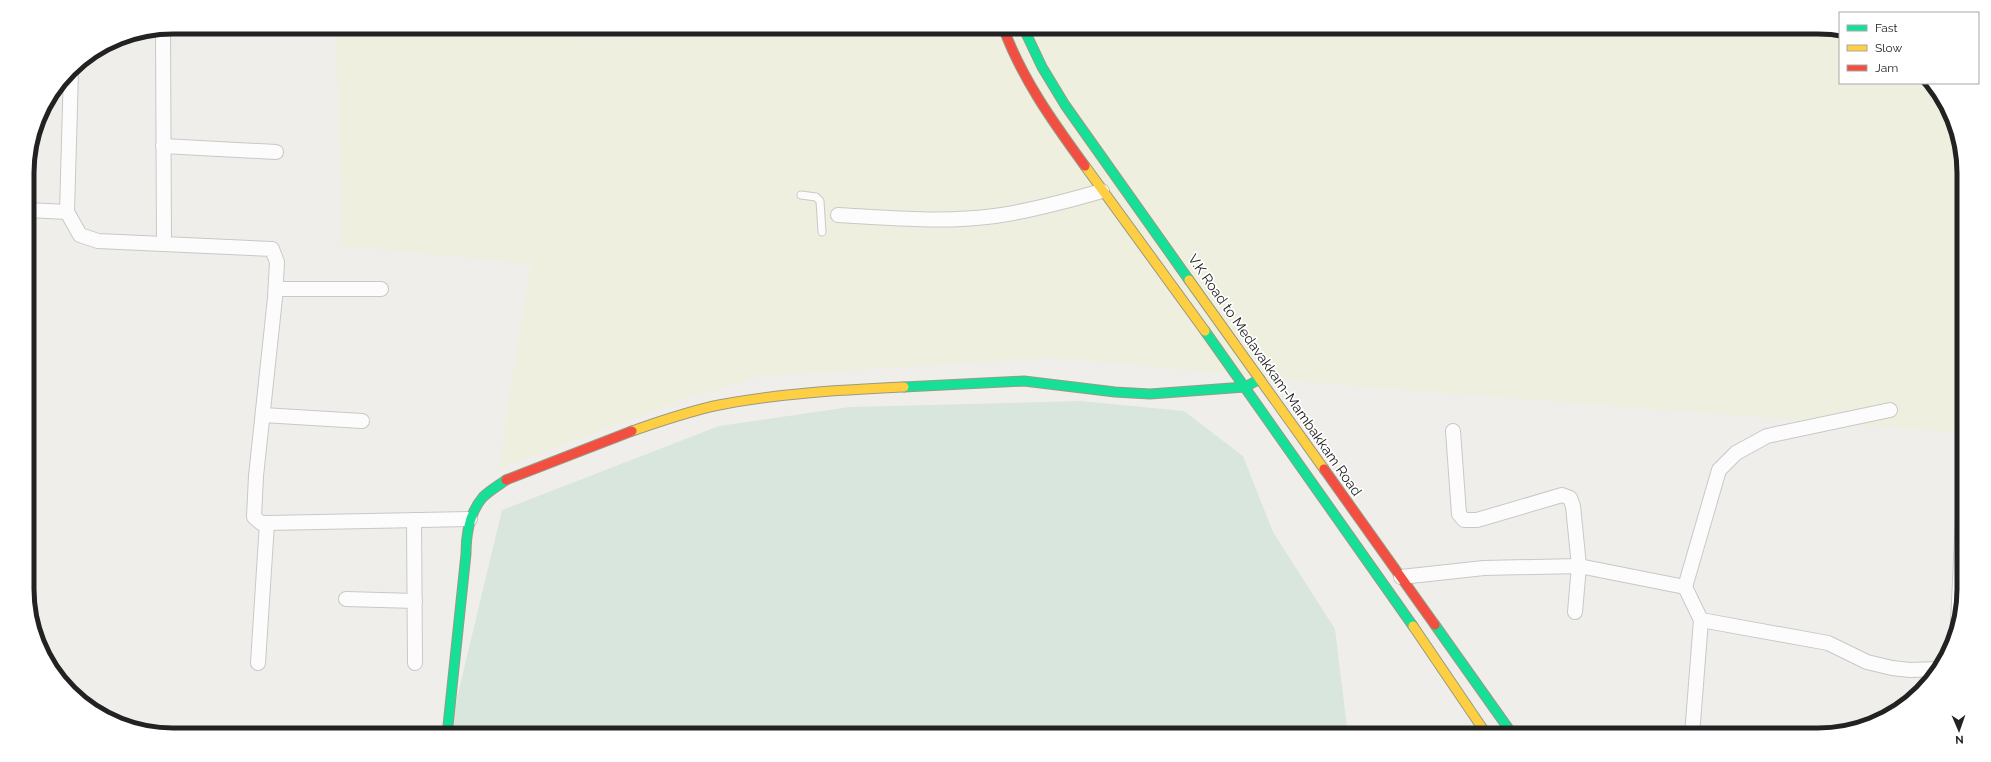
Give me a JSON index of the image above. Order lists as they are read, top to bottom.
{
  "streets": {
    "street": ["V.K Road to Medavakkam-Mambakkam Road"]
  },
  "legend": ["Fast", "Slow", "Jam"],
  "north": "bottom"
}
